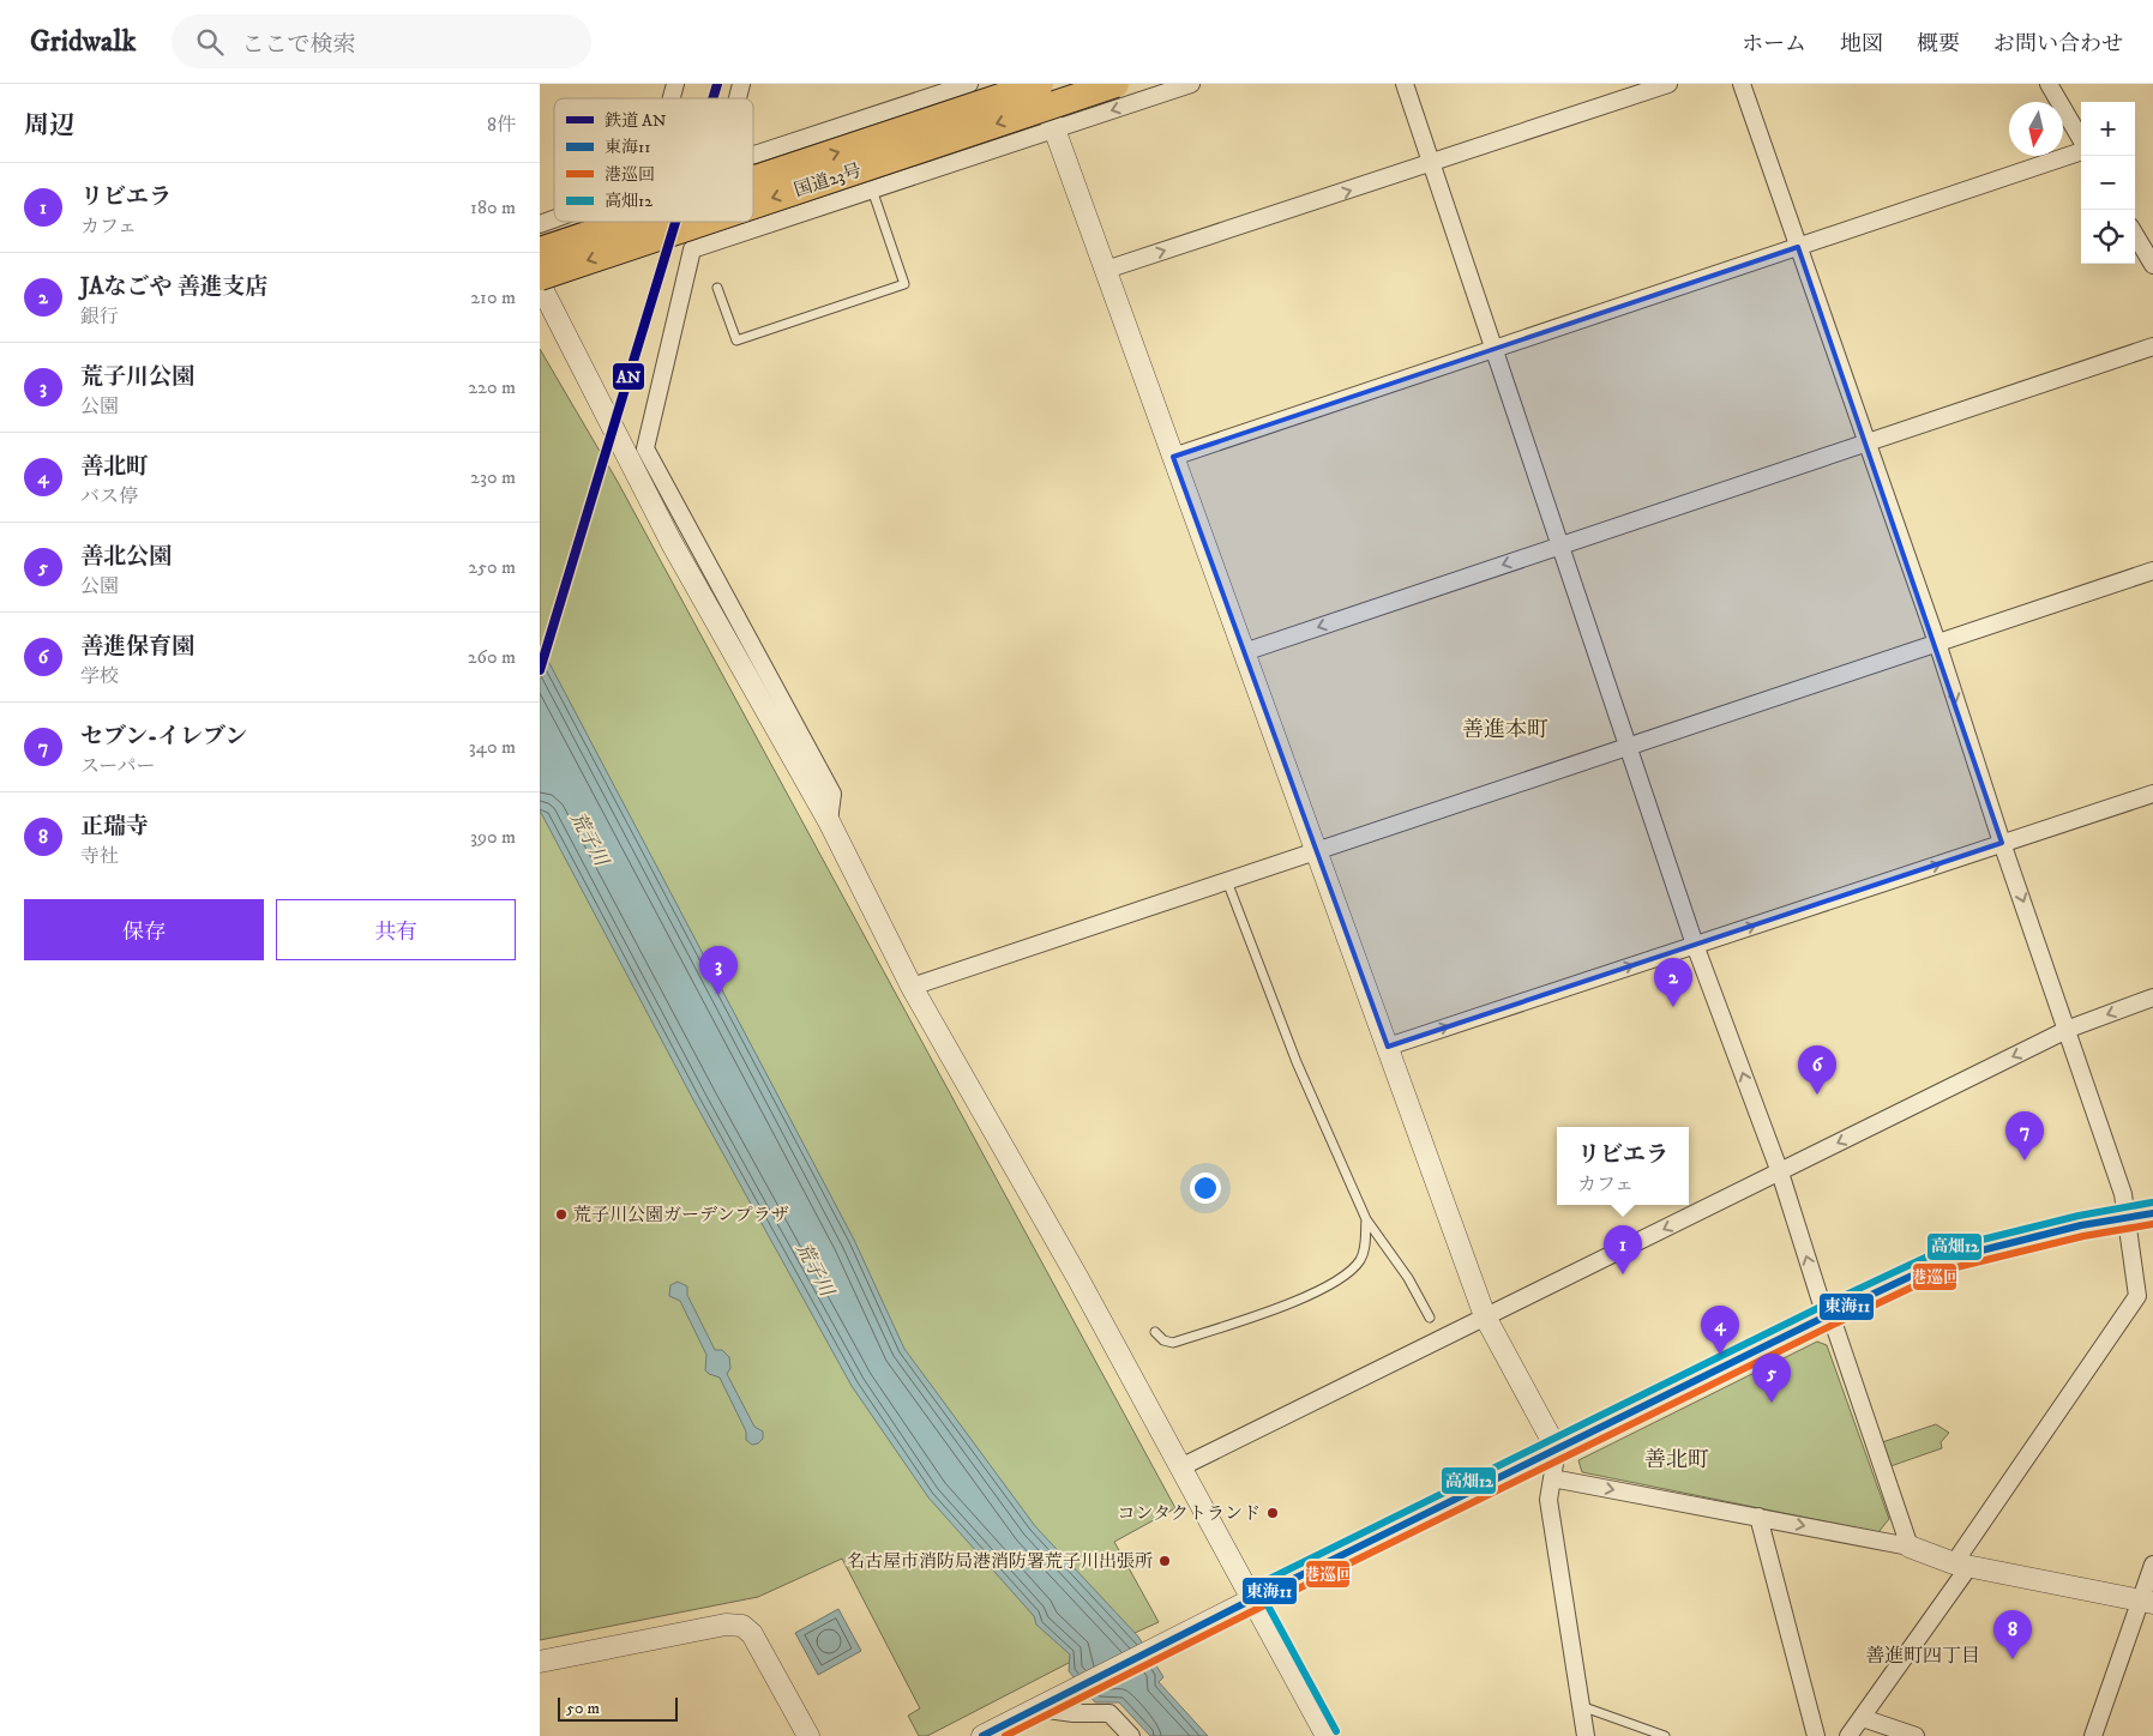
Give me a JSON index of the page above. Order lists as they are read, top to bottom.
{
  "streets": {
    "highway": ["国道23号"]
  },
  "districts": ["善進本町", "善北町", "善進町四丁目"],
  "water": ["荒子川"],
  "places": ["荒子川公園ガーデンプラザ", "コンタクトランド", "名古屋市消防局港消防署荒子川出張所"],
  "lines": [
    "rail line AN",
    "transit line 高畑12",
    "transit line 東海11",
    "transit line 港巡回"
  ],
  "legend": [
    "鉄道 AN",
    "東海11",
    "港巡回",
    "高畑12"
  ],
  "scale_bar": "50 m",
  "north": "bottom",
  "page": {
    "header": "Gridwalk",
    "search": "ここで検索",
    "nav": [
      "ホーム",
      "地図",
      "概要",
      "お問い合わせ"
    ],
    "heading": ["周辺", "8件"],
    "map_buttons": ["+", "−"],
    "list": [
      {
        "mark": "1",
        "name": "リビエラ",
        "note": "カフェ",
        "value": "180 m"
      },
      {
        "mark": "2",
        "name": "JAなごや 善進支店",
        "note": "銀行",
        "value": "210 m"
      },
      {
        "mark": "3",
        "name": "荒子川公園",
        "note": "公園",
        "value": "220 m"
      },
      {
        "mark": "4",
        "name": "善北町",
        "note": "バス停",
        "value": "230 m"
      },
      {
        "mark": "5",
        "name": "善北公園",
        "note": "公園",
        "value": "250 m"
      },
      {
        "mark": "6",
        "name": "善進保育園",
        "note": "学校",
        "value": "260 m"
      },
      {
        "mark": "7",
        "name": "セブン-イレブン",
        "note": "スーパー",
        "value": "340 m"
      },
      {
        "mark": "8",
        "name": "正瑞寺",
        "note": "寺社",
        "value": "390 m"
      }
    ],
    "buttons": ["保存", "共有"],
    "pins": [
      "3",
      "2",
      "6",
      "7",
      "1",
      "4",
      "5",
      "8"
    ],
    "popup": ["リビエラ", "カフェ"],
    "scale": "50 m"
  }
}
